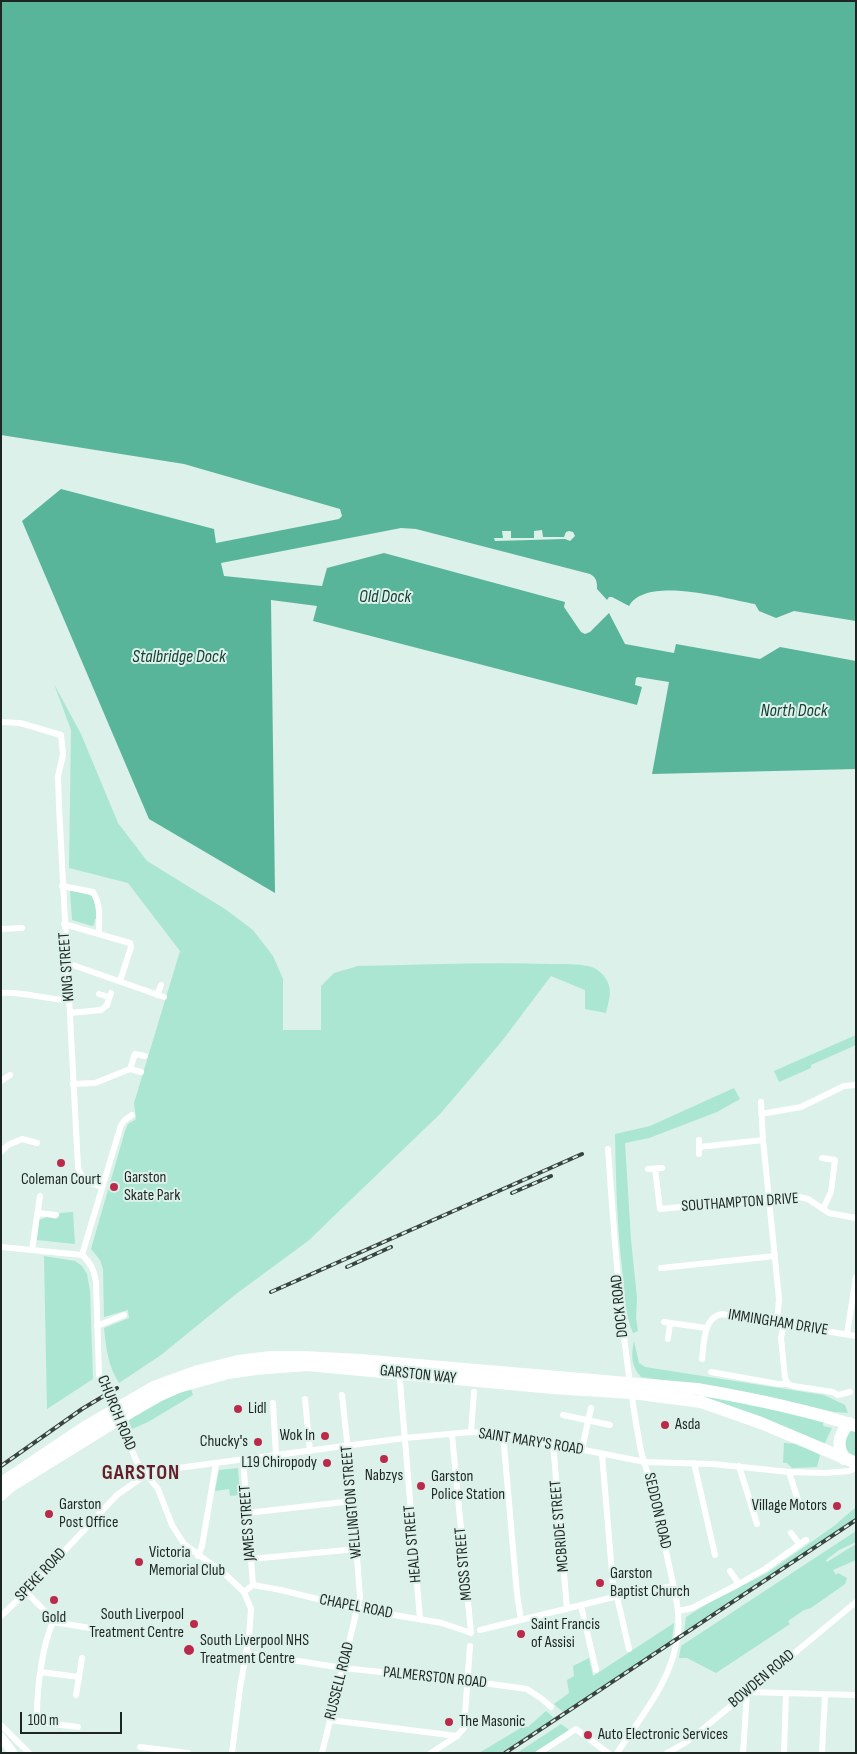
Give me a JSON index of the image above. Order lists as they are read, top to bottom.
{
  "streets": {
    "highway": ["GARSTON WAY"],
    "street": [
      "KING STREET",
      "SOUTHAMPTON DRIVE",
      "DOCK ROAD",
      "IMMINGHAM DRIVE",
      "CHURCH ROAD",
      "SAINT MARY'S ROAD",
      "WELLINGTON STREET",
      "SEDDON ROAD",
      "JAMES STREET",
      "MCBRIDE STREET",
      "HEALD STREET",
      "MOSS STREET",
      "SPEKE ROAD",
      "CHAPEL ROAD",
      "PALMERSTON ROAD",
      "BOWDEN ROAD",
      "RUSSELL ROAD"
    ]
  },
  "crossings": [
    ["DOCK ROAD", "GARSTON WAY"],
    ["DOCK ROAD", "SAINT MARY'S ROAD"],
    ["DOCK ROAD", "SEDDON ROAD"],
    ["CHURCH ROAD", "SAINT MARY'S ROAD"],
    ["CHURCH ROAD", "SPEKE ROAD"],
    ["SAINT MARY'S ROAD", "WELLINGTON STREET"],
    ["SAINT MARY'S ROAD", "SEDDON ROAD"],
    ["SAINT MARY'S ROAD", "JAMES STREET"],
    ["SAINT MARY'S ROAD", "MCBRIDE STREET"],
    ["SAINT MARY'S ROAD", "HEALD STREET"],
    ["SAINT MARY'S ROAD", "MOSS STREET"],
    ["SAINT MARY'S ROAD", "SPEKE ROAD"],
    ["WELLINGTON STREET", "CHAPEL ROAD"],
    ["WELLINGTON STREET", "RUSSELL ROAD"],
    ["JAMES STREET", "CHAPEL ROAD"],
    ["HEALD STREET", "CHAPEL ROAD"],
    ["MOSS STREET", "CHAPEL ROAD"],
    ["CHAPEL ROAD", "RUSSELL ROAD"],
    ["PALMERSTON ROAD", "RUSSELL ROAD"]
  ],
  "districts": ["GARSTON"],
  "water": ["Old Dock", "Stalbridge Dock", "North Dock"],
  "places": [
    "Coleman Court",
    "Garston Skate Park",
    "Lidl",
    "Asda",
    "Wok In",
    "Chucky's",
    "Nabzys",
    "L19 Chiropody",
    "Garston Police Station",
    "Village Motors",
    "Garston Post Office",
    "Victoria Memorial Club",
    "Garston Baptist Church",
    "Gold",
    "South Liverpool Treatment Centre",
    "Saint Francis of Assisi",
    "South Liverpool NHS Treatment Centre",
    "The Masonic",
    "Auto Electronic Services"
  ],
  "scale_bar": "100 m"
}
